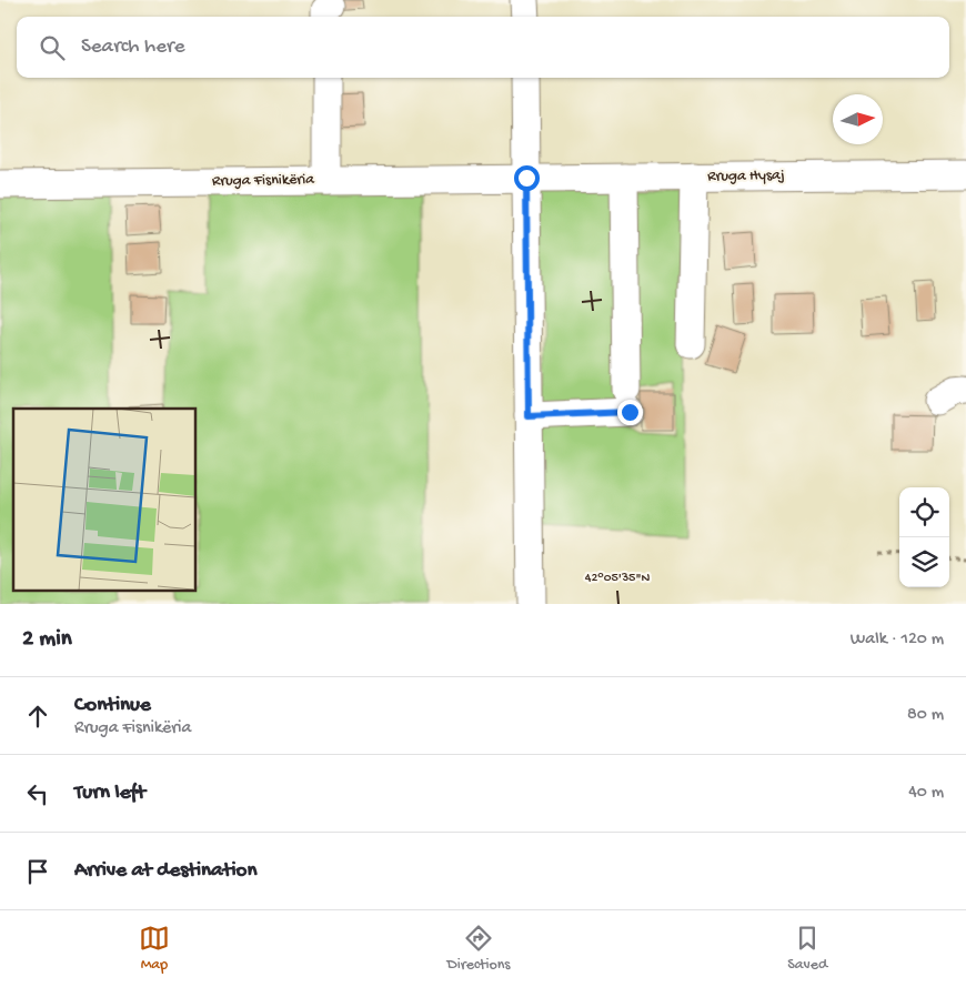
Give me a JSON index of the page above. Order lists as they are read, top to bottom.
{
  "streets": {
    "street": ["Rruga Hysaj", "Rruga Fisnikëria"]
  },
  "crossings": [
    ["Rruga Hysaj", "Rruga Fisnikëria"]
  ],
  "north": "right",
  "page": {
    "search": "Search here",
    "heading": ["2 min", "Walk · 120 m"],
    "list": [
      ["Continue", "Rruga Fisnikëria", "80 m"],
      ["Turn left", "40 m"],
      "Arrive at destination"
    ],
    "nav": ["Map", "Directions", "Saved"]
  },
  "coordinates": ["42°05'35\"N"]
}
